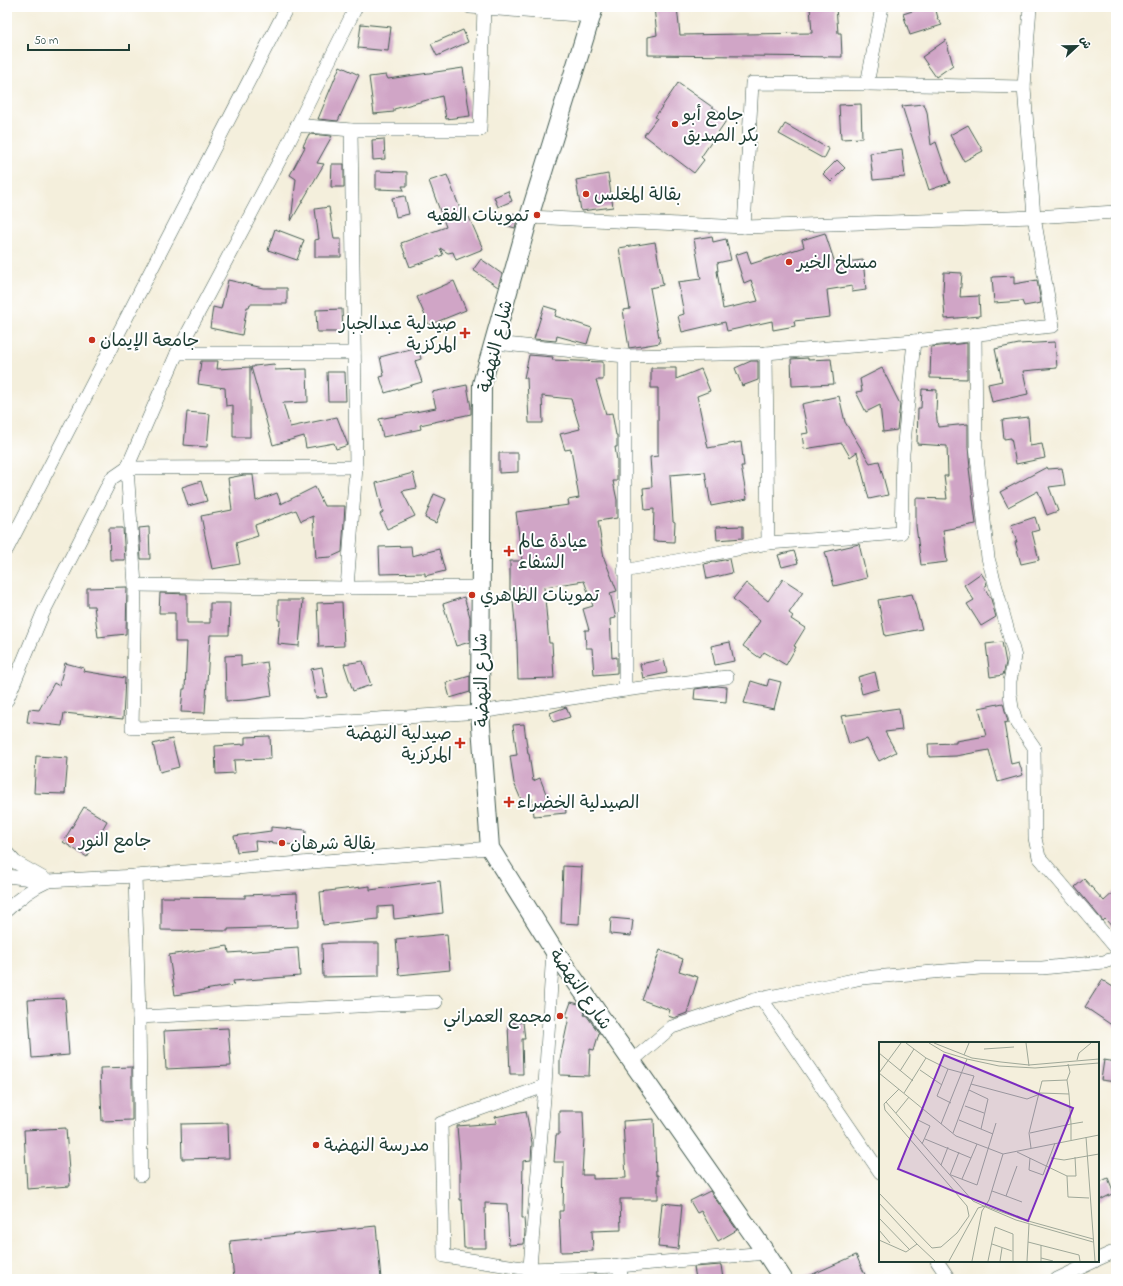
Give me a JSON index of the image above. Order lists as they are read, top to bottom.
{
  "streets": {
    "street": ["شارع النهضة"]
  },
  "places": {
    "other": [
      "جامع أبو بكر الصديق",
      "بقالة المغلس",
      "تموينات الفقيه",
      "مسلخ الخير",
      "جامعة الإيمان",
      "تموينات الظاهري",
      "جامع النور",
      "بقالة شرهان",
      "مجمع العمراني",
      "مدرسة النهضة"
    ],
    "health": [
      "صيدلية عبدالجبار المركزية",
      "عيادة عالم الشفاء",
      "صيدلية النهضة المركزية",
      "الصيدلية الخضراء"
    ]
  },
  "scale_bar": "50 m",
  "north": "right"
}
